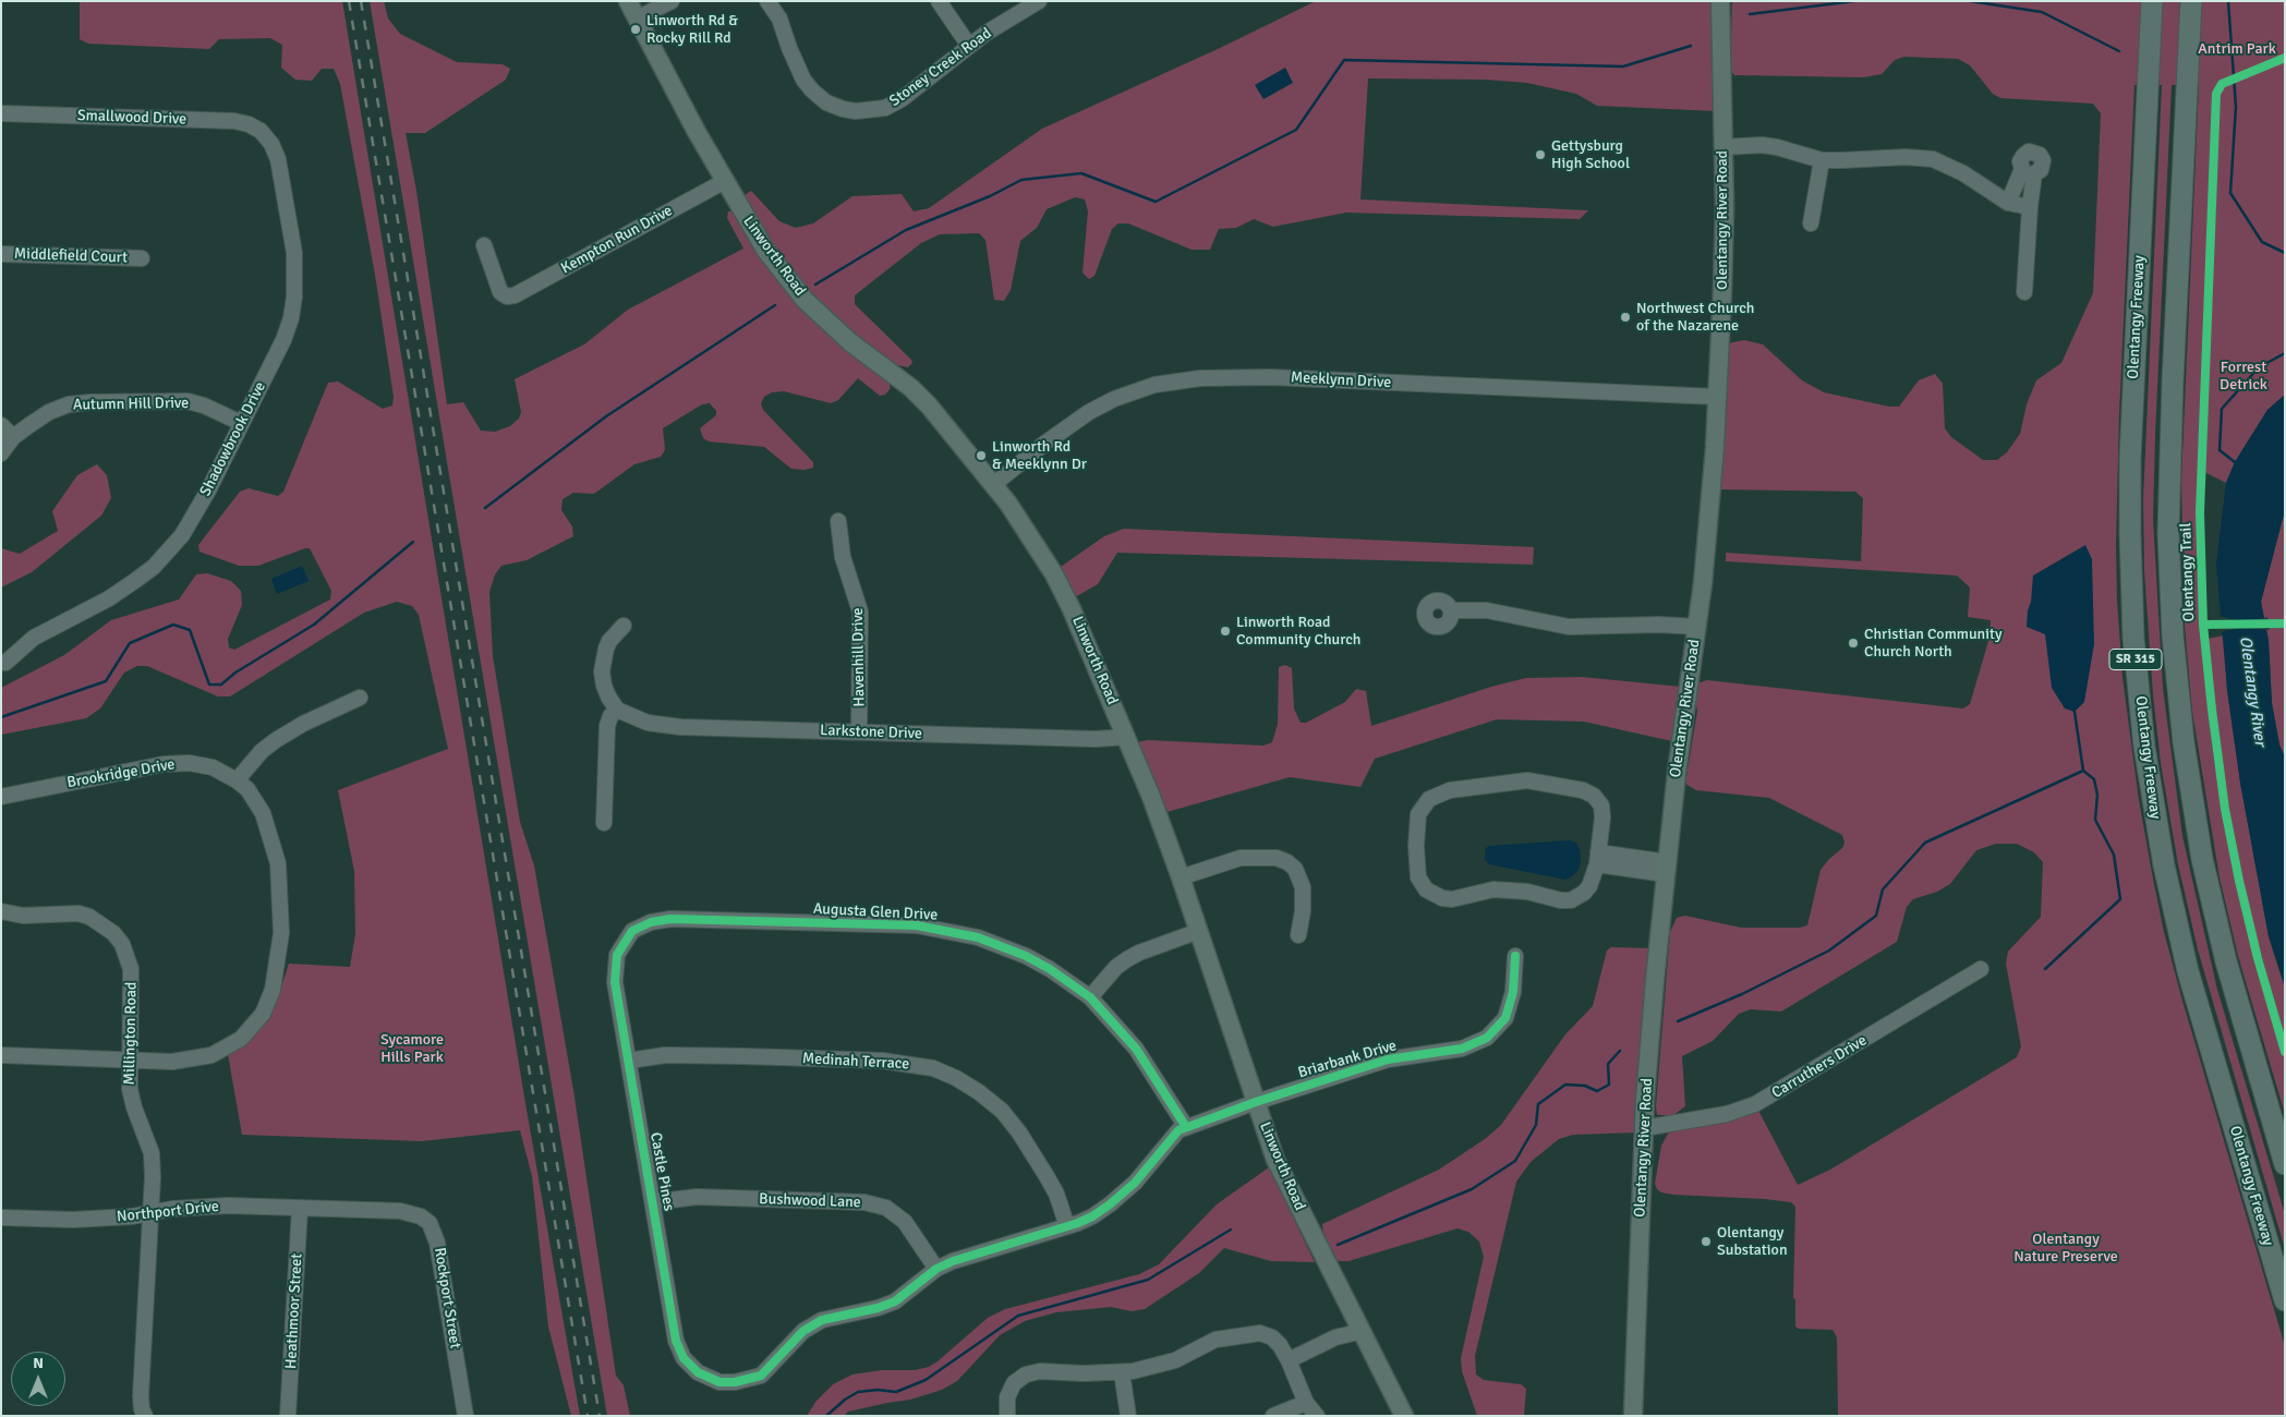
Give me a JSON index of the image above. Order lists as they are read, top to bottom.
{
  "streets": {
    "highway": ["Olentangy Freeway", "SR 315"],
    "main road": ["Olentangy River Road", "Linworth Road"],
    "street": [
      "Stoney Creek Road",
      "Smallwood Drive",
      "Kempton Run Drive",
      "Middlefield Court",
      "Meeklynn Drive",
      "Autumn Hill Drive",
      "Shadowbrook Drive",
      "Havenhill Drive",
      "Larkstone Drive",
      "Brookridge Drive",
      "Augusta Glen Drive",
      "Millington Road",
      "Briarbank Drive",
      "Medinah Terrace",
      "Carruthers Drive",
      "Castle Pines",
      "Bushwood Lane",
      "Northport Drive",
      "Rockport Street",
      "Heathmoor Street"
    ],
    "cycle path": ["Olentangy Trail"]
  },
  "crossings": [
    ["Smallwood Drive", "Shadowbrook Drive"],
    ["Olentangy River Road", "Meeklynn Drive"],
    ["Olentangy River Road", "Carruthers Drive"],
    ["Kempton Run Drive", "Linworth Road"],
    ["Linworth Road", "Meeklynn Drive"],
    ["Linworth Road", "Larkstone Drive"],
    ["Linworth Road", "Briarbank Drive"],
    ["Autumn Hill Drive", "Shadowbrook Drive"],
    ["Havenhill Drive", "Larkstone Drive"],
    ["Brookridge Drive", "Millington Road"],
    ["Augusta Glen Drive", "Briarbank Drive"],
    ["Augusta Glen Drive", "Castle Pines"],
    ["Millington Road", "Northport Drive"],
    ["Briarbank Drive", "Medinah Terrace"],
    ["Briarbank Drive", "Castle Pines"],
    ["Briarbank Drive", "Bushwood Lane"],
    ["Medinah Terrace", "Castle Pines"],
    ["Castle Pines", "Bushwood Lane"],
    ["Northport Drive", "Rockport Street"],
    ["Northport Drive", "Heathmoor Street"]
  ],
  "water": ["Olentangy River"],
  "parks": [
    "Antrim Park",
    "Forrest Detrick",
    "Sycamore Hills Park",
    "Olentangy Nature Preserve"
  ],
  "places": [
    "Linworth Rd & Rocky Rill Rd",
    "Gettysburg High School",
    "Northwest Church of the Nazarene",
    "Linworth Rd & Meeklynn Dr",
    "Linworth Road Community Church",
    "Christian Community Church North",
    "Olentangy Substation"
  ],
  "north": "top"
}
